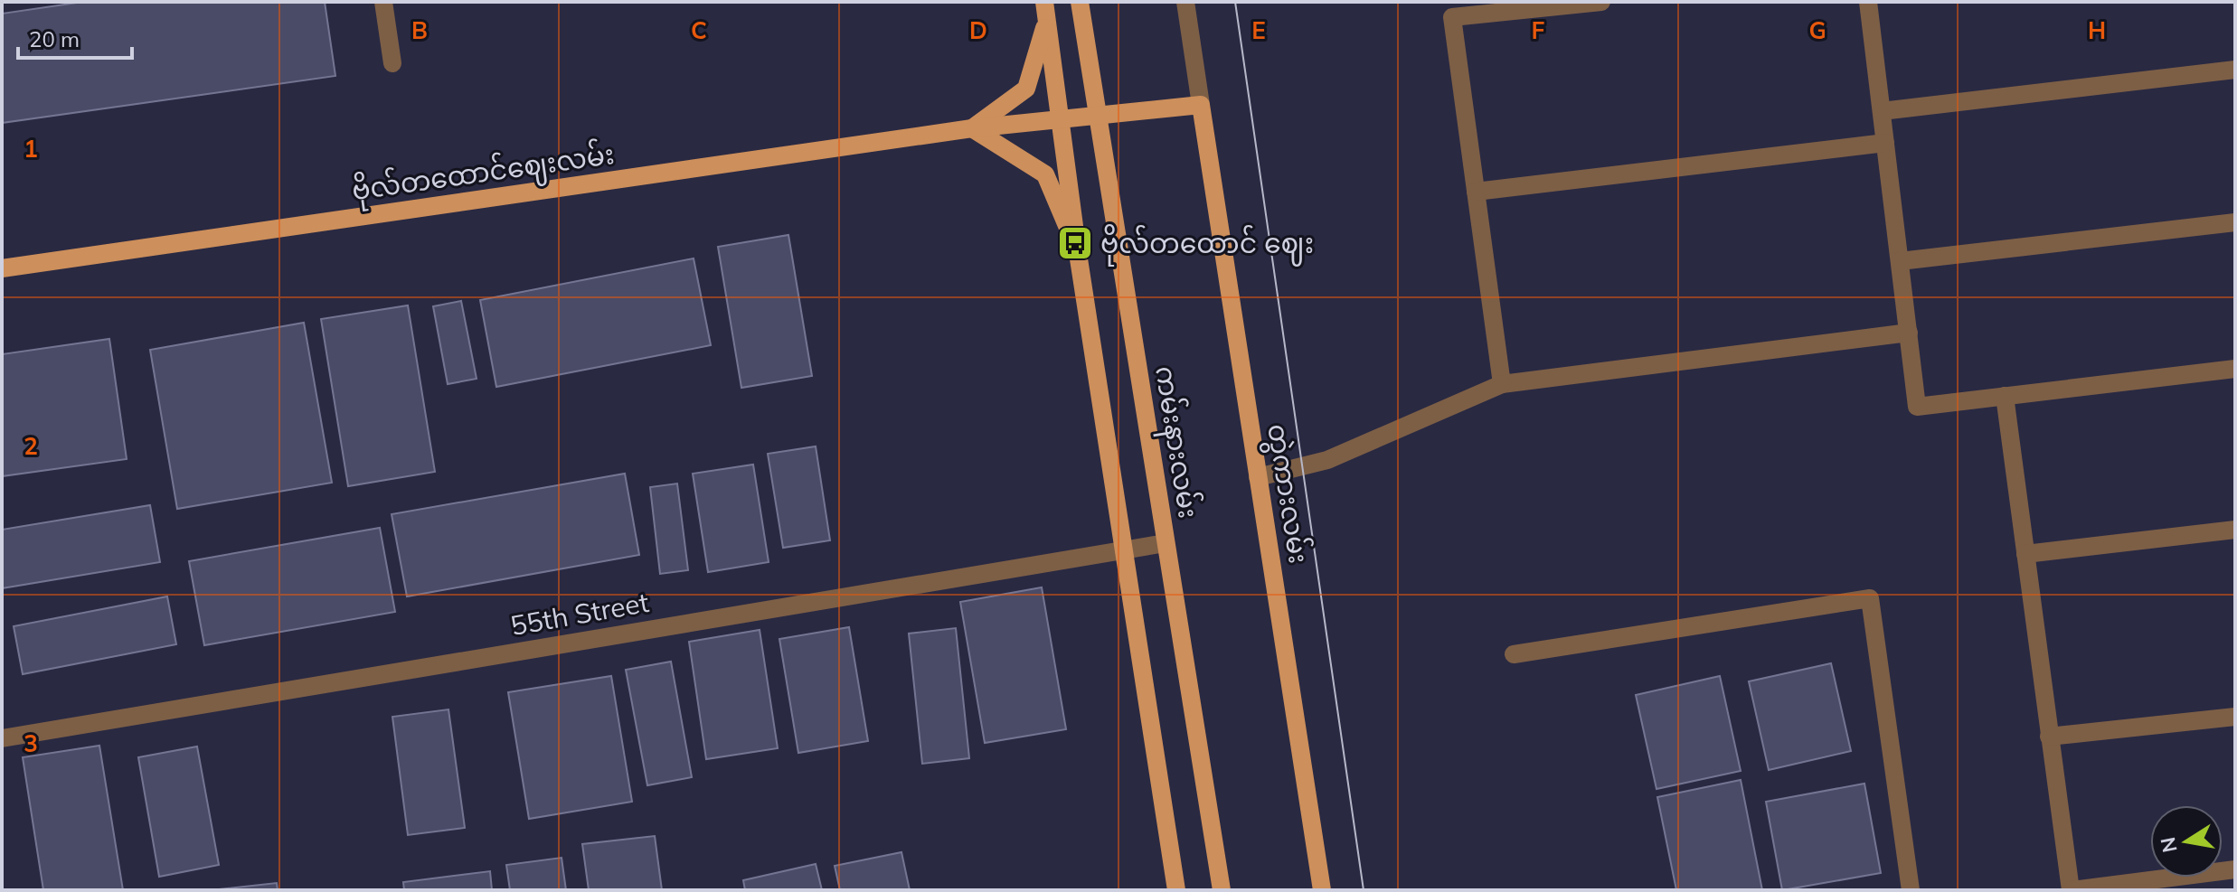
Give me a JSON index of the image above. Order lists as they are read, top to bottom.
{
  "streets": {
    "main road": ["ဗိုလ်တထောင်ဈေးလမ်း", "ကမ်းနားလမ်း", "တွဲကားလမ်း"],
    "street": ["55th Street"]
  },
  "crossings": [
    ["ကမ်းနားလမ်း", "55th Street"]
  ],
  "places": {
    "bus stop": ["ဗိုလ်တထောင် ဈေး"]
  },
  "scale_bar": "20 m",
  "north": "left",
  "grid": {
    "columns": [
      "B",
      "C",
      "D",
      "E",
      "F",
      "G",
      "H"
    ],
    "rows": ["1", "2", "3"]
  }
}
